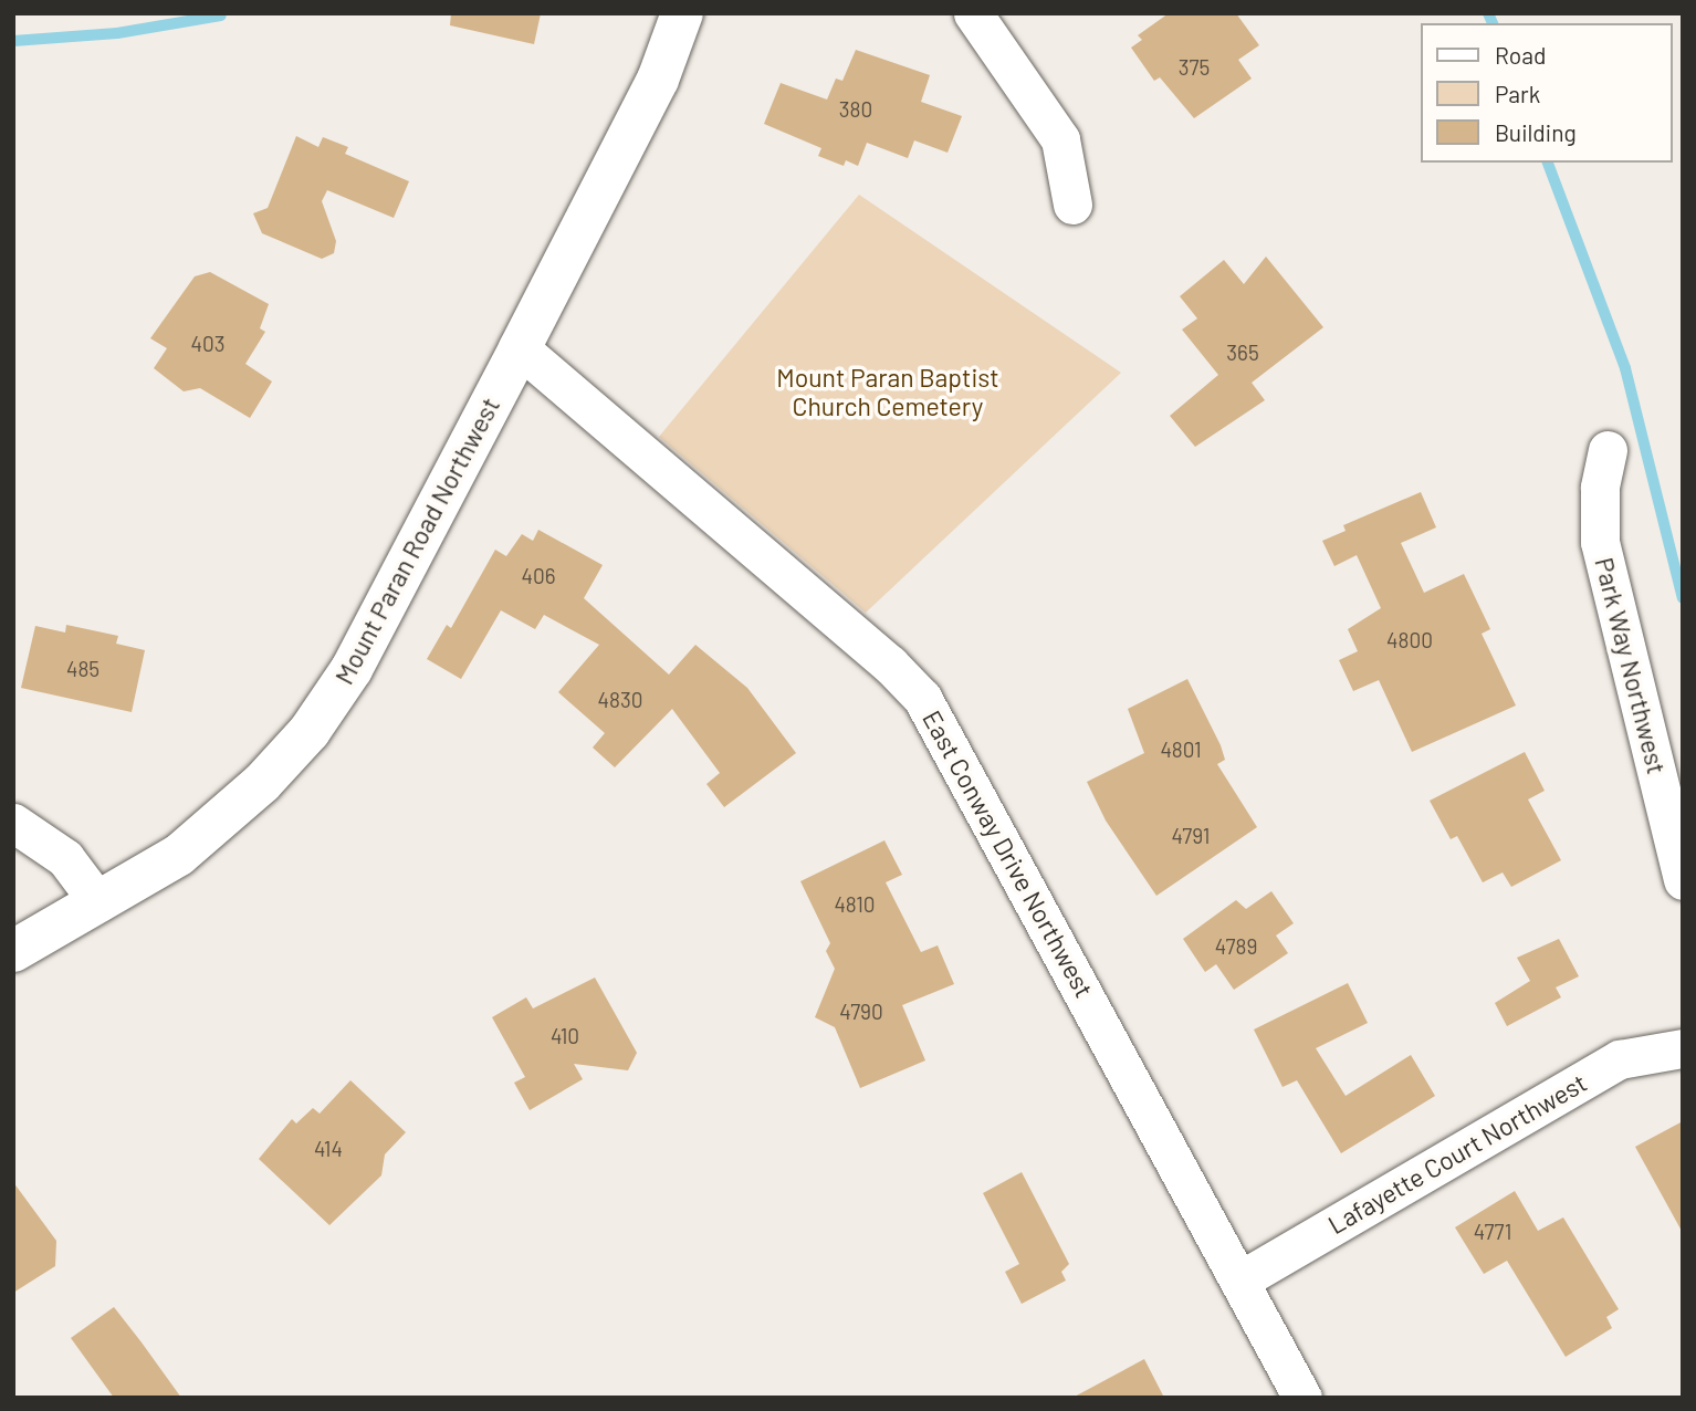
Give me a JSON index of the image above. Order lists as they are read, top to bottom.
{
  "streets": {
    "main road": ["Mount Paran Road Northwest"],
    "street": ["Park Way Northwest", "East Conway Drive Northwest", "Lafayette Court Northwest"]
  },
  "crossings": [
    ["Mount Paran Road Northwest", "East Conway Drive Northwest"],
    ["East Conway Drive Northwest", "Lafayette Court Northwest"]
  ],
  "parks": ["Mount Paran Baptist Church Cemetery"],
  "house_numbers": [
    "375",
    "380",
    "403",
    "365",
    "406",
    "4800",
    "485",
    "4830",
    "4801",
    "4791",
    "4810",
    "4789",
    "4790",
    "410",
    "414",
    "4771"
  ],
  "legend": ["Road", "Park", "Building"]
}
